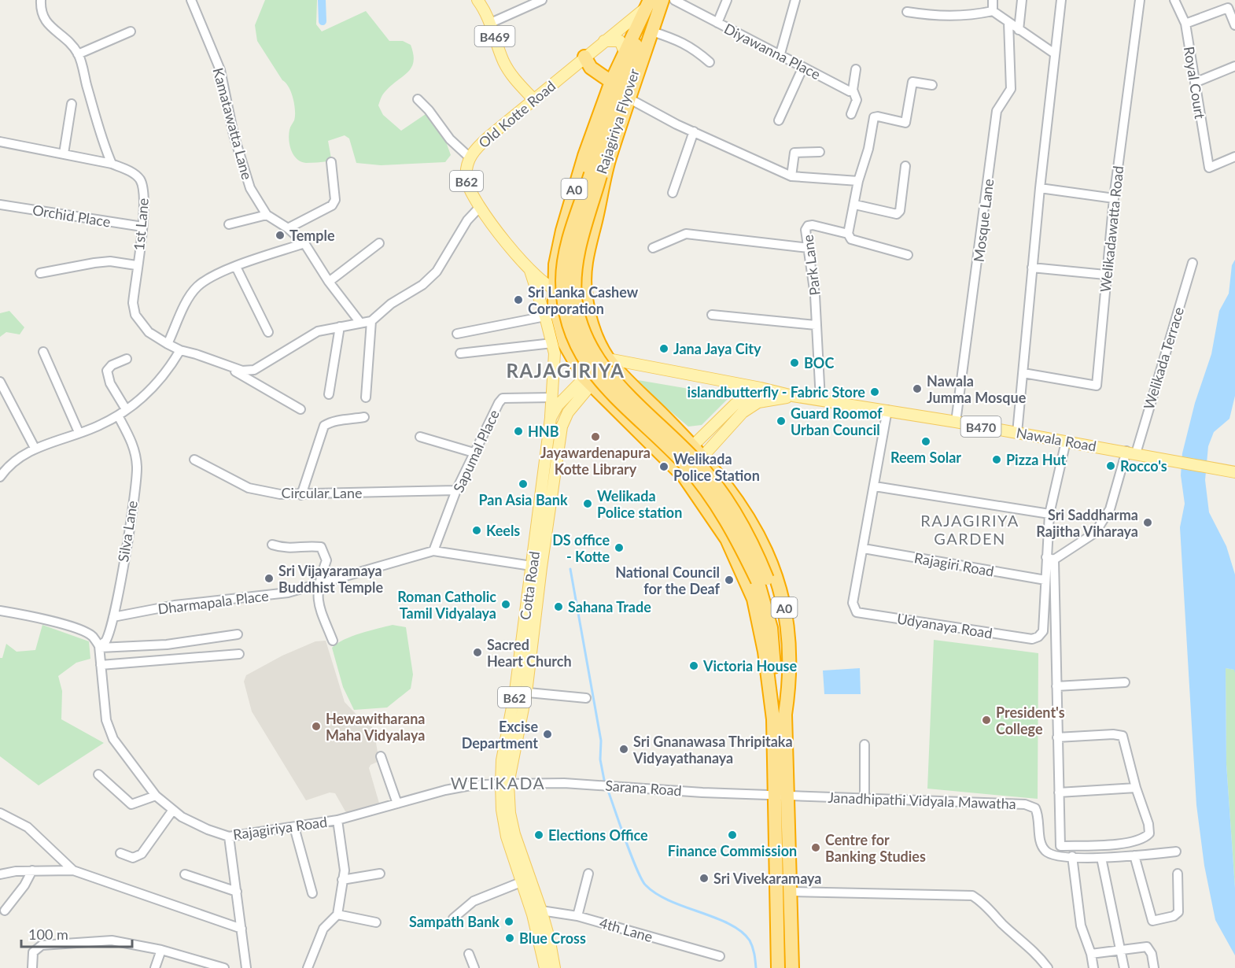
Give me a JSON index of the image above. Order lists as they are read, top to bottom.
{
  "streets": {
    "highway": ["Rajagiriya Flyover", "A0"],
    "main road": [
      "B469",
      "Old Kotte Road",
      "B62",
      "B470",
      "Nawala Road",
      "Cotta Road"
    ],
    "street": [
      "Diyawanna Place",
      "Royal Court",
      "Kamatawatta Lane",
      "Orchid Place",
      "Mosque Lane",
      "1st Lane",
      "Welikadawatta Road",
      "Park Lane",
      "Welikada Terrace",
      "Sapumal Place",
      "Circular Lane",
      "Silva Lane",
      "Rajagiri Road",
      "Dharmapala Place",
      "Udyanaya Road",
      "Sarana Road",
      "Janadhipathi Vidyala Mawatha",
      "Rajagiriya Road",
      "4th Lane"
    ]
  },
  "crossings": [
    ["B469", "Old Kotte Road"],
    ["Old Kotte Road", "Rajagiriya Flyover"],
    ["Old Kotte Road", "A0"],
    ["Old Kotte Road", "Sapumal Place"],
    ["Old Kotte Road", "Cotta Road"],
    ["Rajagiriya Flyover", "A0"],
    ["A0", "Nawala Road"],
    ["A0", "Cotta Road"],
    ["A0", "Sarana Road"],
    ["A0", "Janadhipathi Vidyala Mawatha"],
    ["Orchid Place", "1st Lane"],
    ["Mosque Lane", "Nawala Road"],
    ["Park Lane", "Nawala Road"],
    ["Welikada Terrace", "Nawala Road"],
    ["Welikada Terrace", "Udyanaya Road"],
    ["Nawala Road", "Udyanaya Road"],
    ["Sapumal Place", "Circular Lane"],
    ["Sapumal Place", "Dharmapala Place"],
    ["Silva Lane", "Dharmapala Place"],
    ["Silva Lane", "Rajagiriya Road"],
    ["Rajagiri Road", "Udyanaya Road"],
    ["Cotta Road", "Dharmapala Place"],
    ["Cotta Road", "Sarana Road"],
    ["Cotta Road", "Rajagiriya Road"],
    ["Cotta Road", "4th Lane"],
    ["Sarana Road", "Janadhipathi Vidyala Mawatha"],
    ["Sarana Road", "Rajagiriya Road"]
  ],
  "districts": ["RAJAGIRIYA", "RAJAGIRIYA GARDEN", "WELIKADA"],
  "places": [
    "Temple",
    "Sri Lanka Cashew Corporation",
    "Jana Jaya City",
    "BOC",
    "Nawala Jumma Mosque",
    "islandbutterfly - Fabric Store",
    "Guard Roomof Urban Council",
    "HNB",
    "Jayawardenapura Kotte Library",
    "Reem Solar",
    "Pizza Hut",
    "Rocco's",
    "Welikada Police Station",
    "Pan Asia Bank",
    "Welikada Police station",
    "Sri Saddharma Rajitha Viharaya",
    "Keels",
    "DS office - Kotte",
    "Sri Vijayaramaya Buddhist Temple",
    "National Council for the Deaf",
    "Roman Catholic Tamil Vidyalaya",
    "Sahana Trade",
    "Sacred Heart Church",
    "Victoria House",
    "President's College",
    "Hewawitharana Maha Vidyalaya",
    "Excise Department",
    "Sri Gnanawasa Thripitaka Vidyayathanaya",
    "Elections Office",
    "Finance Commission",
    "Centre for Banking Studies",
    "Sri Vivekaramaya",
    "Sampath Bank",
    "Blue Cross"
  ],
  "scale_bar": "100 m"
}
